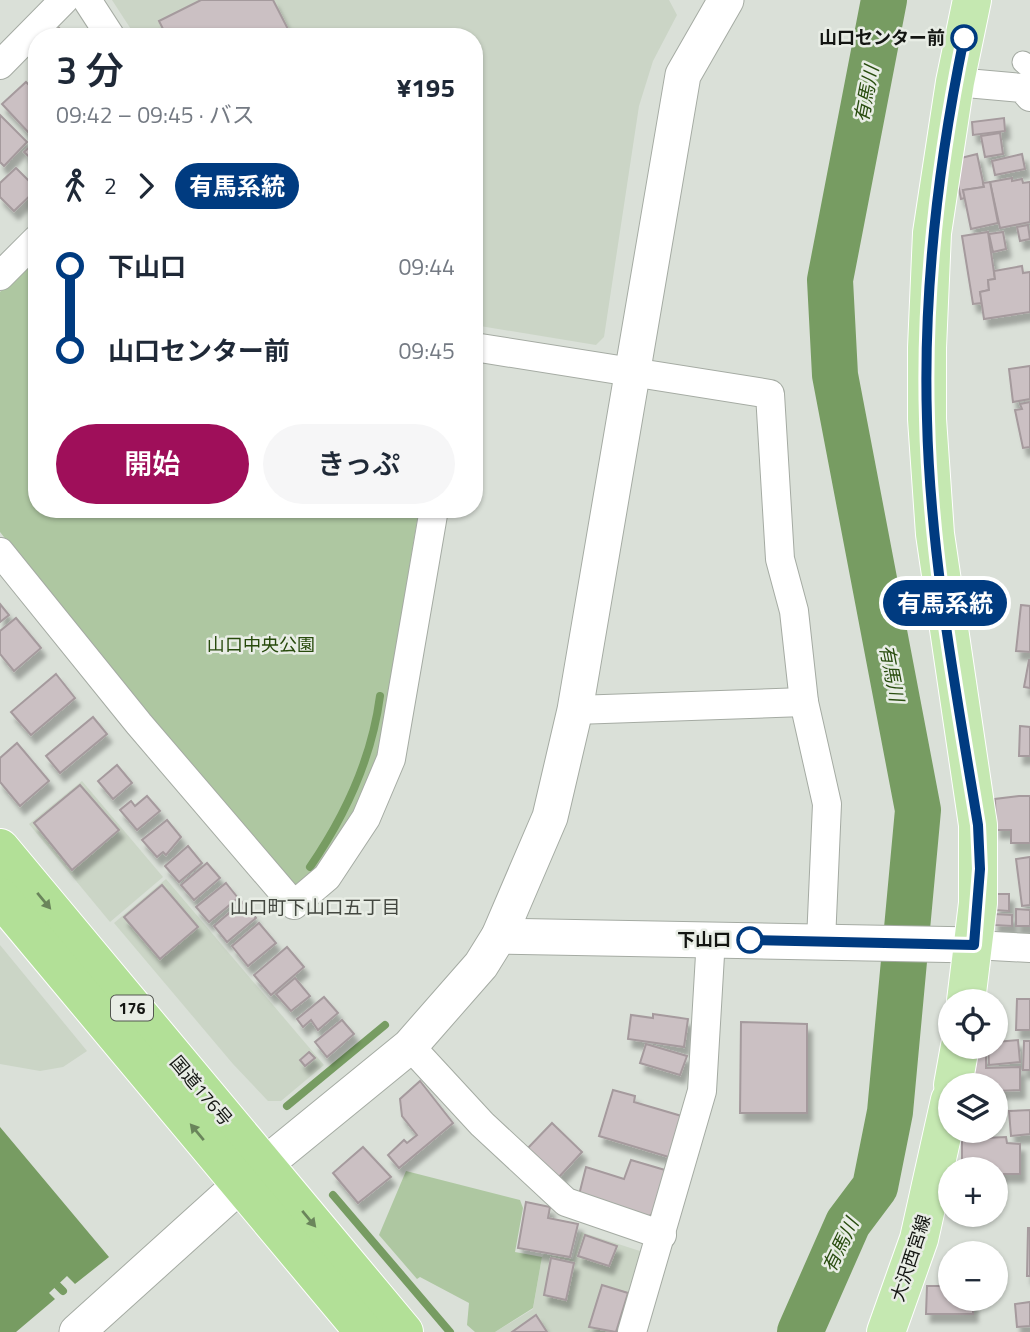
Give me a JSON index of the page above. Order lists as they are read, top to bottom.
{
  "streets": {
    "highway": ["176", "国道176号"],
    "main road": ["大沢西宮線"]
  },
  "districts": ["山口町下山口五丁目"],
  "water": ["有馬川"],
  "parks": ["山口中央公園"],
  "places": ["山口センター前", "下山口"],
  "lines": ["bus line 有馬系統"],
  "page": {
    "on_map": "有馬系統",
    "heading": ["3 分", "09:42 – 09:45 · バス", "¥195"],
    "legs": ["2", "有馬系統"],
    "list": [
      {
        "name": "下山口",
        "value": "09:44"
      },
      {
        "name": "山口センター前",
        "value": "09:45"
      }
    ],
    "buttons": ["開始", "きっぷ"],
    "map_buttons": ["+", "−"]
  }
}
